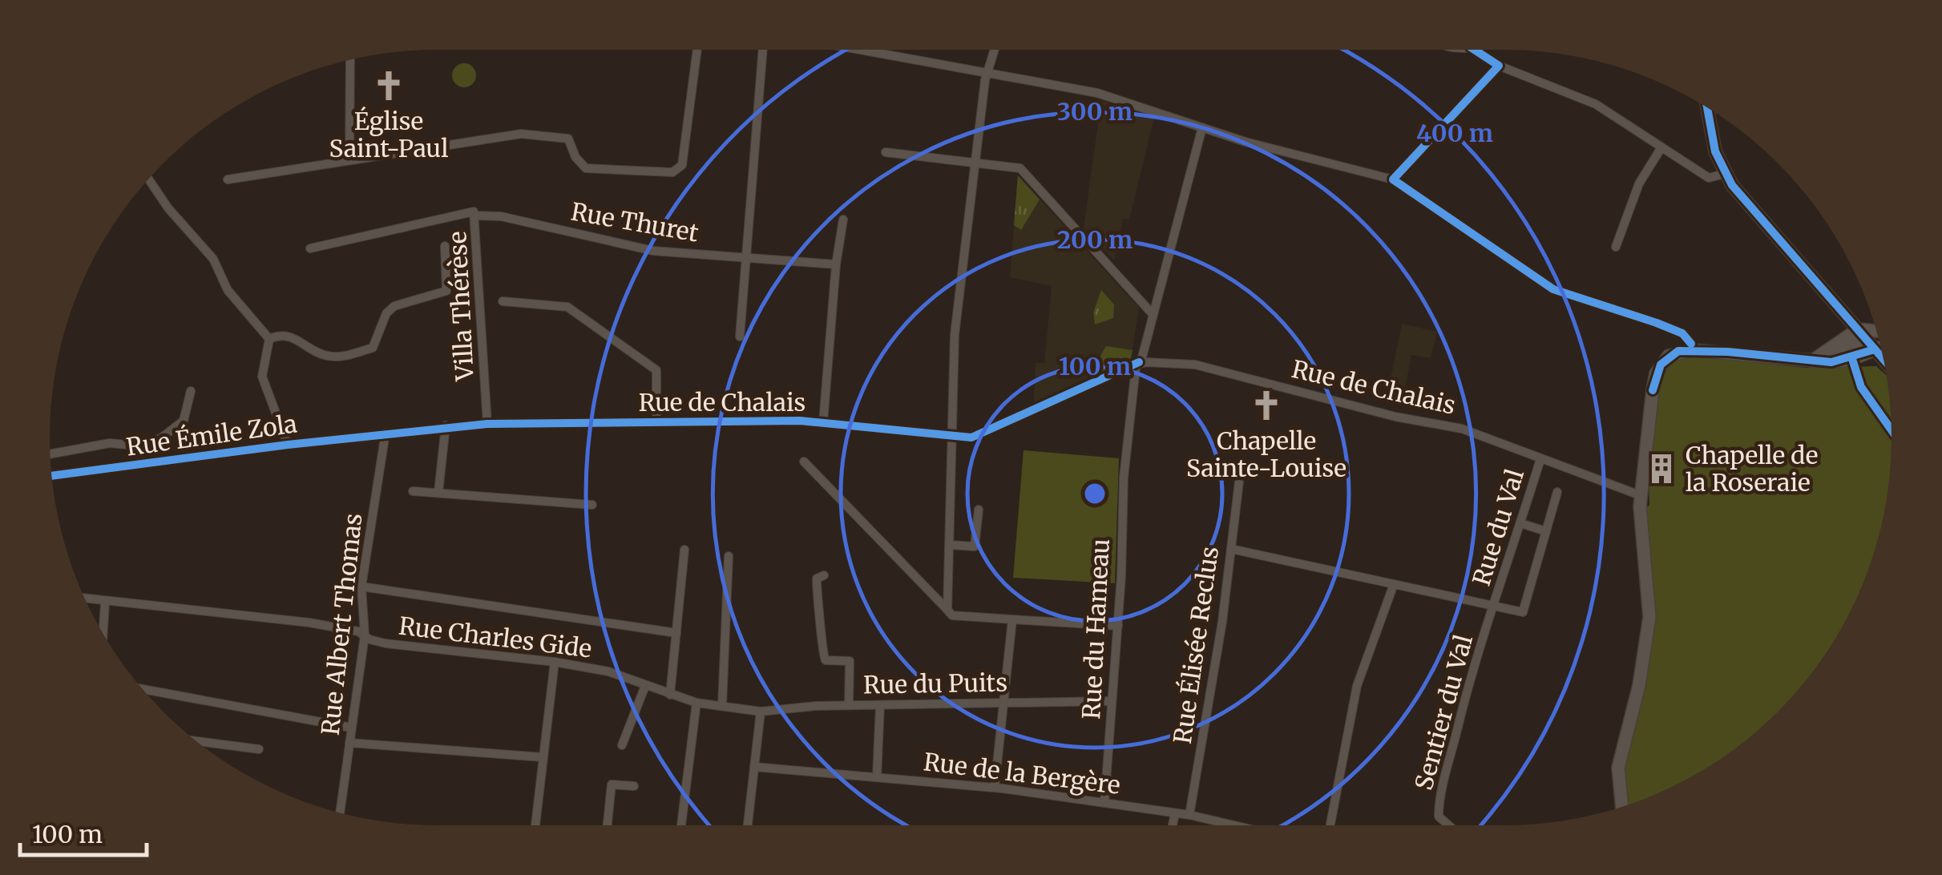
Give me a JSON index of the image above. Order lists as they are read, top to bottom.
{
  "streets": {
    "street": [
      "Rue Thuret",
      "Villa Thérèse",
      "Rue de Chalais",
      "Rue Émile Zola",
      "Rue du Val",
      "Rue Albert Thomas",
      "Rue du Hameau",
      "Rue Charles Gide",
      "Rue Élisée Reclus",
      "Rue du Puits",
      "Sentier du Val",
      "Rue de la Bergère"
    ]
  },
  "crossings": [
    ["Rue Thuret", "Villa Thérèse"],
    ["Villa Thérèse", "Rue de Chalais"],
    ["Rue de Chalais", "Rue Émile Zola"],
    ["Rue de Chalais", "Rue du Val"],
    ["Rue de Chalais", "Rue Albert Thomas"],
    ["Rue de Chalais", "Rue du Hameau"],
    ["Rue Émile Zola", "Rue Albert Thomas"],
    ["Rue du Val", "Sentier du Val"],
    ["Rue Albert Thomas", "Rue Charles Gide"],
    ["Rue du Hameau", "Rue du Puits"],
    ["Rue du Hameau", "Rue de la Bergère"],
    ["Rue Charles Gide", "Rue du Puits"],
    ["Rue Élisée Reclus", "Rue de la Bergère"]
  ],
  "places": {
    "church": ["Église Saint-Paul", "Chapelle Sainte-Louise"],
    "building": ["Chapelle de la Roseraie"]
  },
  "scale_bar": "100 m",
  "rings": [
    "300 m",
    "400 m",
    "200 m",
    "100 m"
  ]
}
